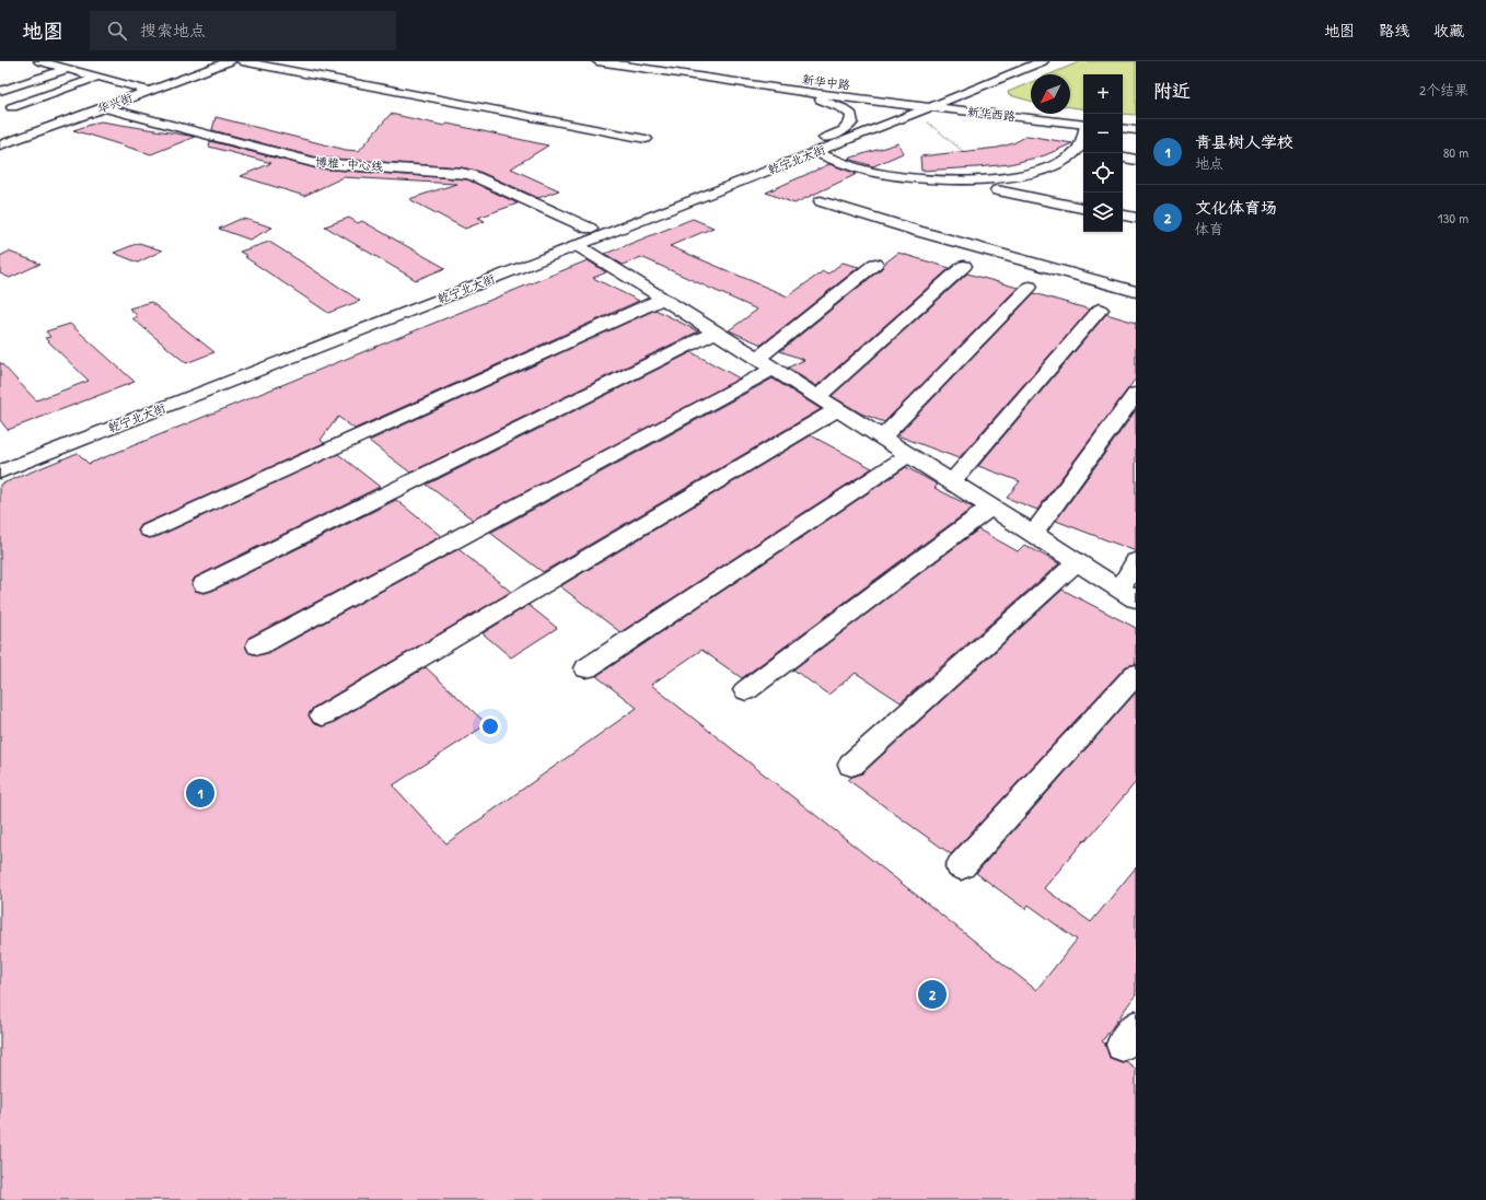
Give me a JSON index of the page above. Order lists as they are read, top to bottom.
{
  "streets": {
    "main road": [
      "新华中路",
      "华兴街",
      "新华西路",
      "乾宁北大街",
      "博雅 · 中心线"
    ]
  },
  "crossings": [
    ["新华中路", "新华西路"],
    ["新华中路", "乾宁北大街"],
    ["华兴街", "博雅 · 中心线"],
    ["新华西路", "乾宁北大街"],
    ["乾宁北大街", "博雅 · 中心线"]
  ],
  "north": "bottom left",
  "page": {
    "header": "地图",
    "search": "搜索地点",
    "nav": ["地图", "路线", "收藏"],
    "heading": ["附近", "2个结果"],
    "map_buttons": ["+", "−"],
    "list": [
      {
        "mark": "1",
        "name": "青县树人学校",
        "note": "地点",
        "value": "80 m"
      },
      {
        "mark": "2",
        "name": "文化体育场",
        "note": "体育",
        "value": "130 m"
      }
    ],
    "pins": ["1", "2"]
  }
}
